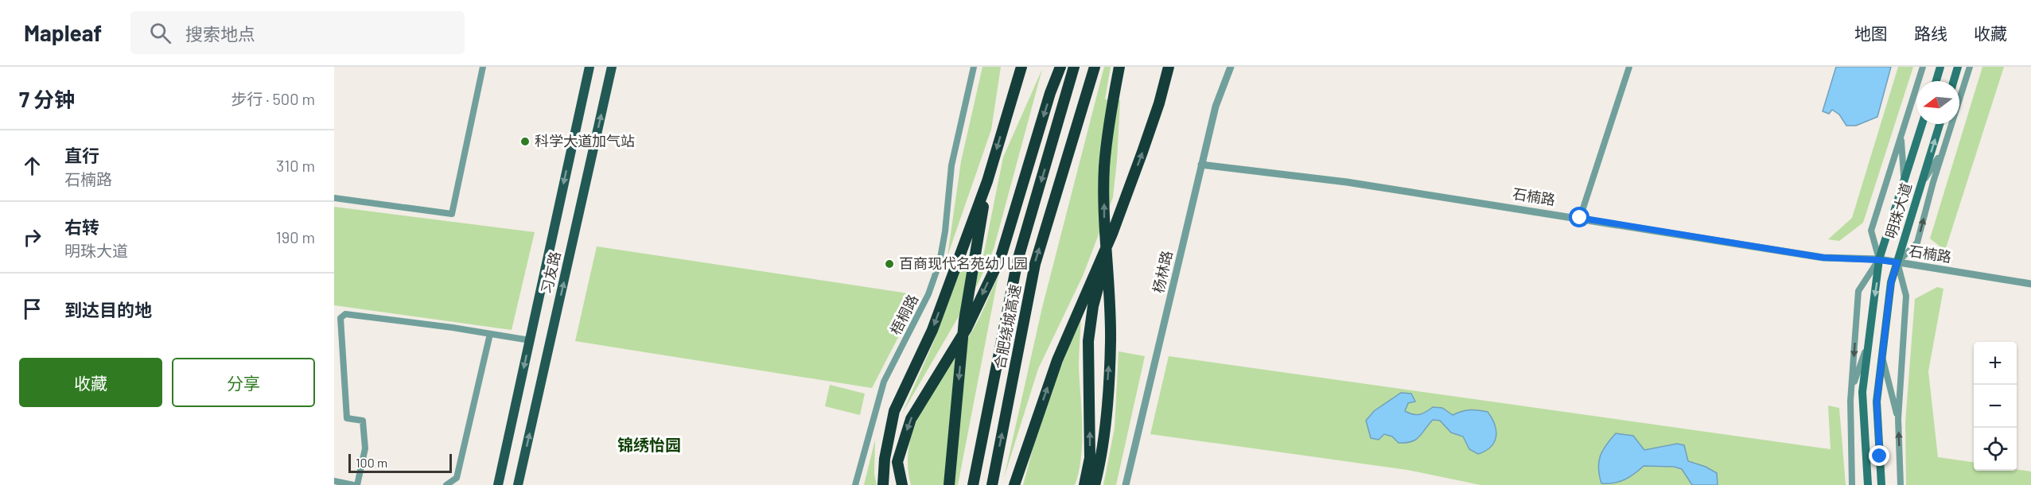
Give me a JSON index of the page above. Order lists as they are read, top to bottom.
{
  "streets": {
    "highway": ["合肥绕城高速"],
    "main road": ["明珠大道", "习友路"],
    "street": ["石楠路", "杨林路", "梧桐路"]
  },
  "crossings": [
    ["石楠路", "明珠大道"],
    ["石楠路", "杨林路"]
  ],
  "districts": ["锦绣怡园"],
  "places": ["科学大道加气站", "百商现代名苑幼儿园"],
  "scale_bar": "100 m",
  "north": "left",
  "page": {
    "header": "Mapleaf",
    "search": "搜索地点",
    "nav": ["地图", "路线", "收藏"],
    "heading": ["7 分钟", "步行 · 500 m"],
    "list": [
      ["直行", "石楠路", "310 m"],
      ["右转", "明珠大道", "190 m"],
      "到达目的地"
    ],
    "map_buttons": ["+", "−"],
    "buttons": ["收藏", "分享"],
    "scale": "100 m"
  }
}
